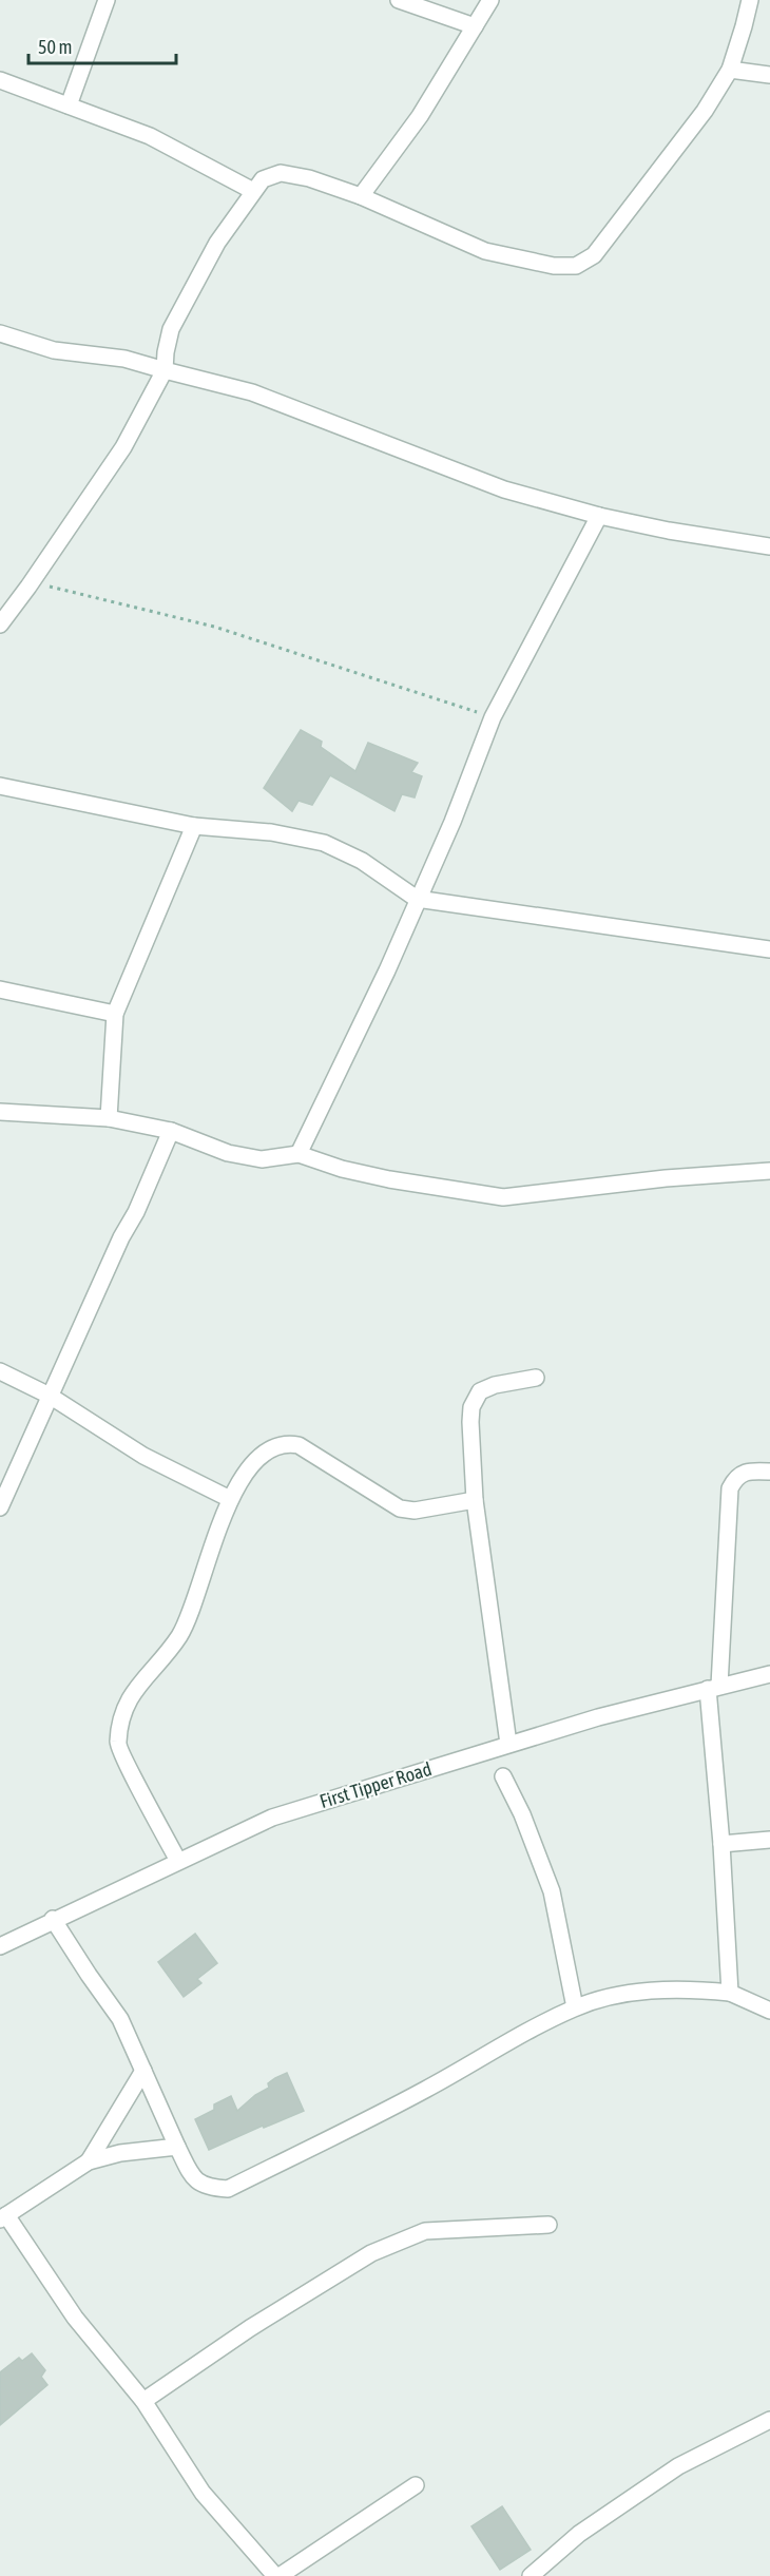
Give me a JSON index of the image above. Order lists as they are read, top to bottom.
{
  "streets": {
    "street": ["First Tipper Road"]
  },
  "scale_bar": "50 m"
}
